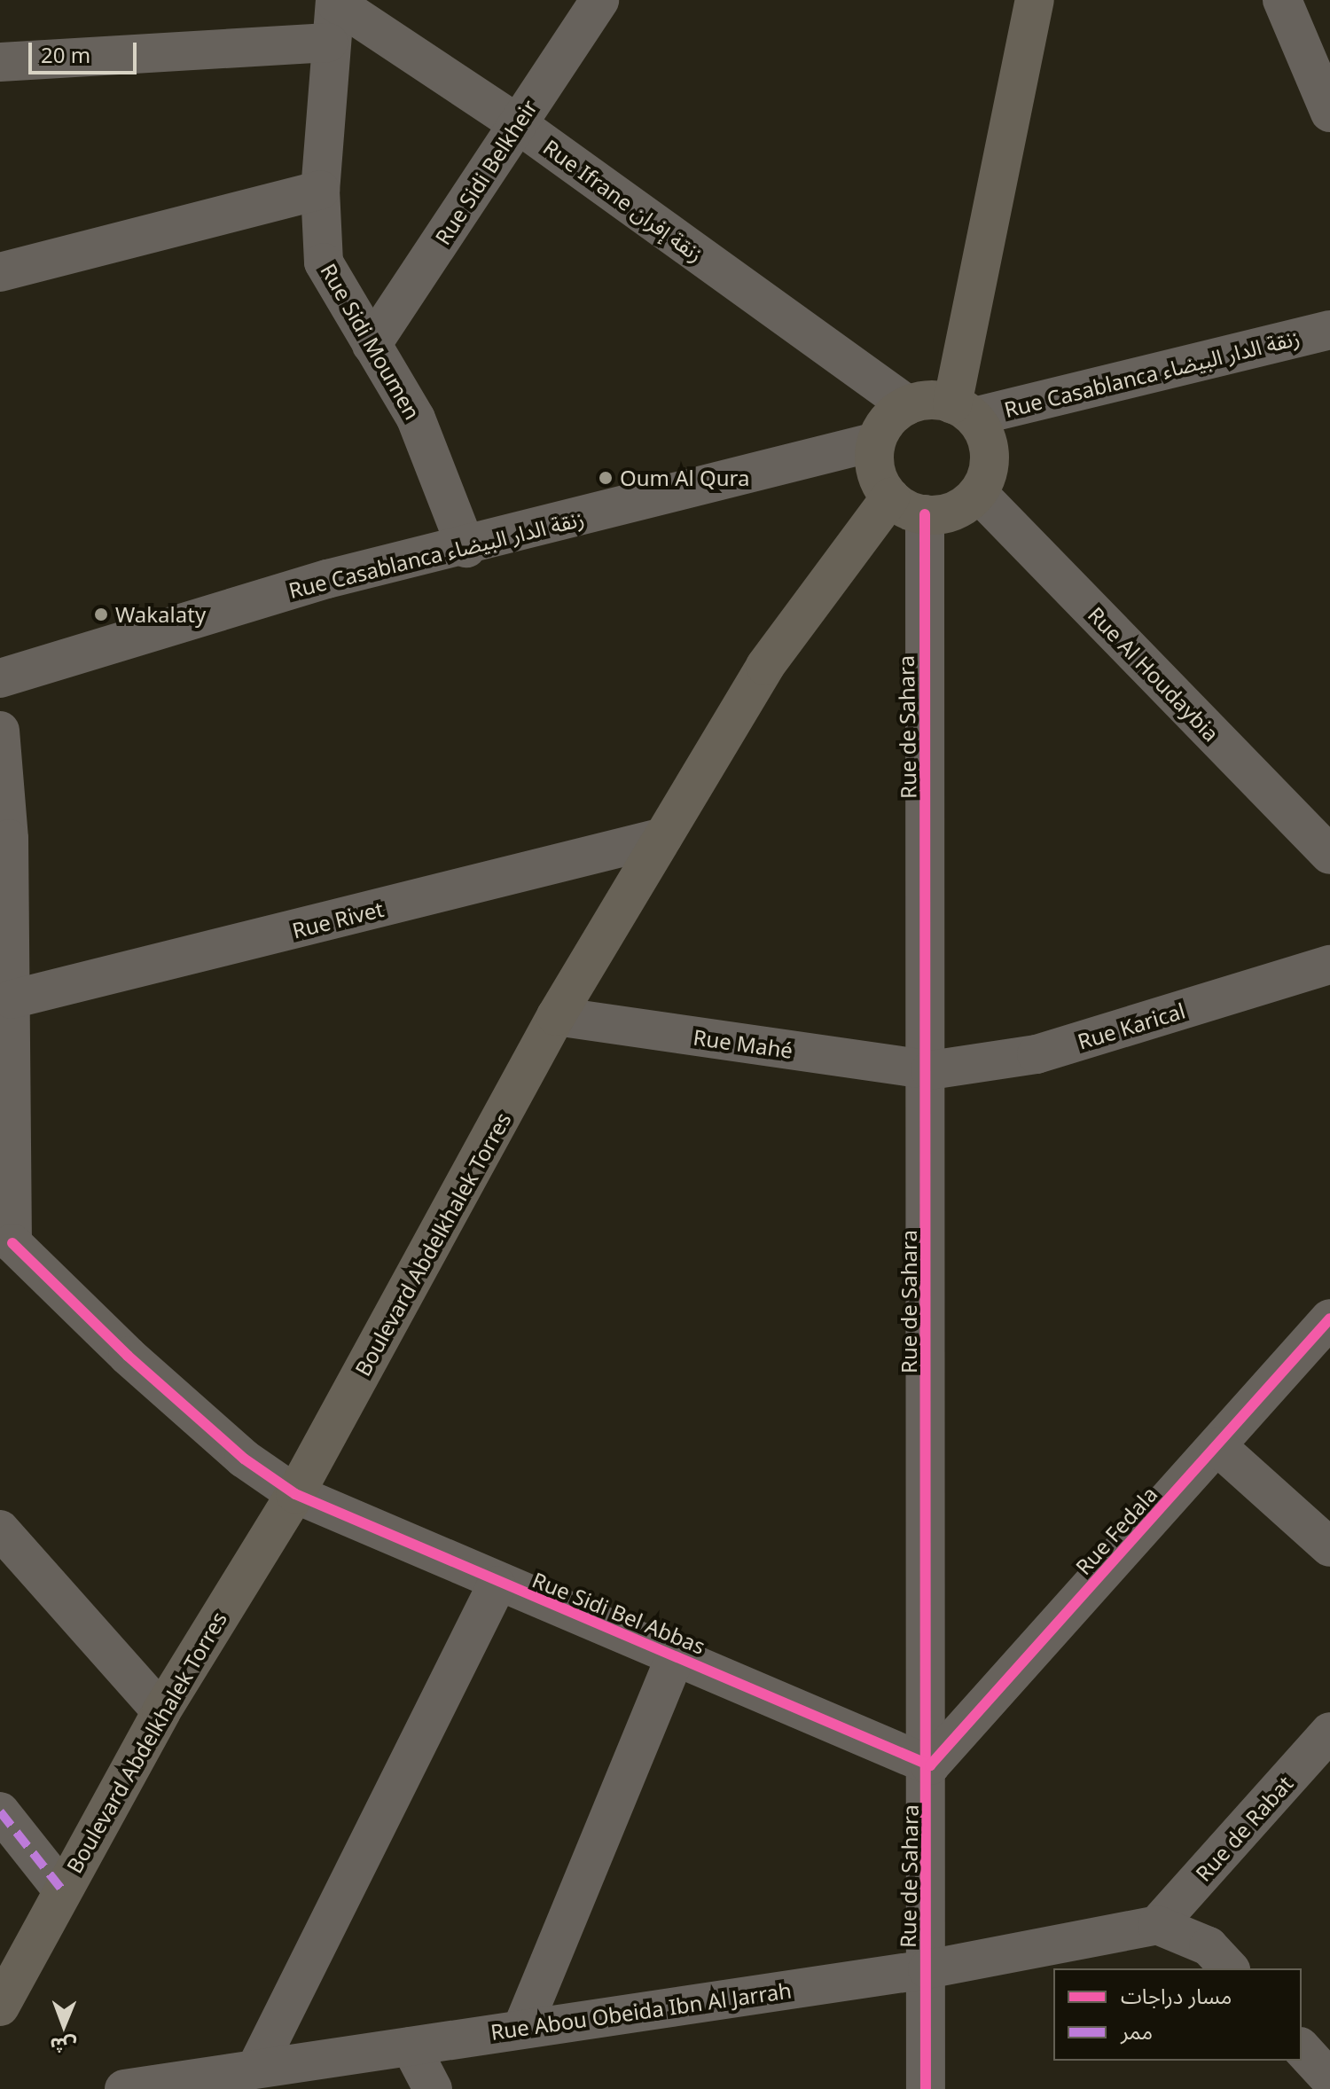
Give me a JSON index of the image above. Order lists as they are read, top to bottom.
{
  "streets": {
    "main road": ["Boulevard Abdelkhalek Torres"],
    "street": [
      "Rue Sidi Belkheir",
      "Rue Ifrane زنقة إفران",
      "Rue Sidi Moumen",
      "Rue Casablanca زنقة الدار البيضاء",
      "Rue Al Houdaybia",
      "Rue de Sahara",
      "Rue Rivet",
      "Rue Karical",
      "Rue Mahé",
      "Rue Fedala",
      "Rue Sidi Bel Abbas",
      "Rue de Rabat",
      "Rue Abou Obeida Ibn Al Jarrah"
    ]
  },
  "crossings": [
    ["Rue Sidi Belkheir", "Rue Ifrane زنقة إفران"],
    ["Rue Sidi Belkheir", "Rue Sidi Moumen"],
    ["Rue Ifrane زنقة إفران", "Rue Sidi Moumen"],
    ["Rue Ifrane زنقة إفران", "Rue Casablanca زنقة الدار البيضاء"],
    ["Rue Ifrane زنقة إفران", "Rue Al Houdaybia"],
    ["Rue Ifrane زنقة إفران", "Rue de Sahara"],
    ["Rue Ifrane زنقة إفران", "Boulevard Abdelkhalek Torres"],
    ["Rue Sidi Moumen", "Rue Casablanca زنقة الدار البيضاء"],
    ["Rue Casablanca زنقة الدار البيضاء", "Rue Al Houdaybia"],
    ["Rue Casablanca زنقة الدار البيضاء", "Rue de Sahara"],
    ["Rue Casablanca زنقة الدار البيضاء", "Boulevard Abdelkhalek Torres"],
    ["Rue Al Houdaybia", "Rue de Sahara"],
    ["Rue Al Houdaybia", "Boulevard Abdelkhalek Torres"],
    ["Rue de Sahara", "Rue Karical"],
    ["Rue de Sahara", "Rue Mahé"],
    ["Rue de Sahara", "Boulevard Abdelkhalek Torres"],
    ["Rue de Sahara", "Rue Fedala"],
    ["Rue de Sahara", "Rue Sidi Bel Abbas"],
    ["Rue de Sahara", "Rue Abou Obeida Ibn Al Jarrah"],
    ["Rue Rivet", "Boulevard Abdelkhalek Torres"],
    ["Rue Karical", "Rue Mahé"],
    ["Rue Mahé", "Boulevard Abdelkhalek Torres"],
    ["Boulevard Abdelkhalek Torres", "Rue Sidi Bel Abbas"],
    ["Rue Fedala", "Rue Sidi Bel Abbas"],
    ["Rue de Rabat", "Rue Abou Obeida Ibn Al Jarrah"]
  ],
  "places": ["Oum Al Qura", "Wakalaty"],
  "legend": ["مسار دراجات", "ممر"],
  "scale_bar": "20 m",
  "north": "bottom"
}
